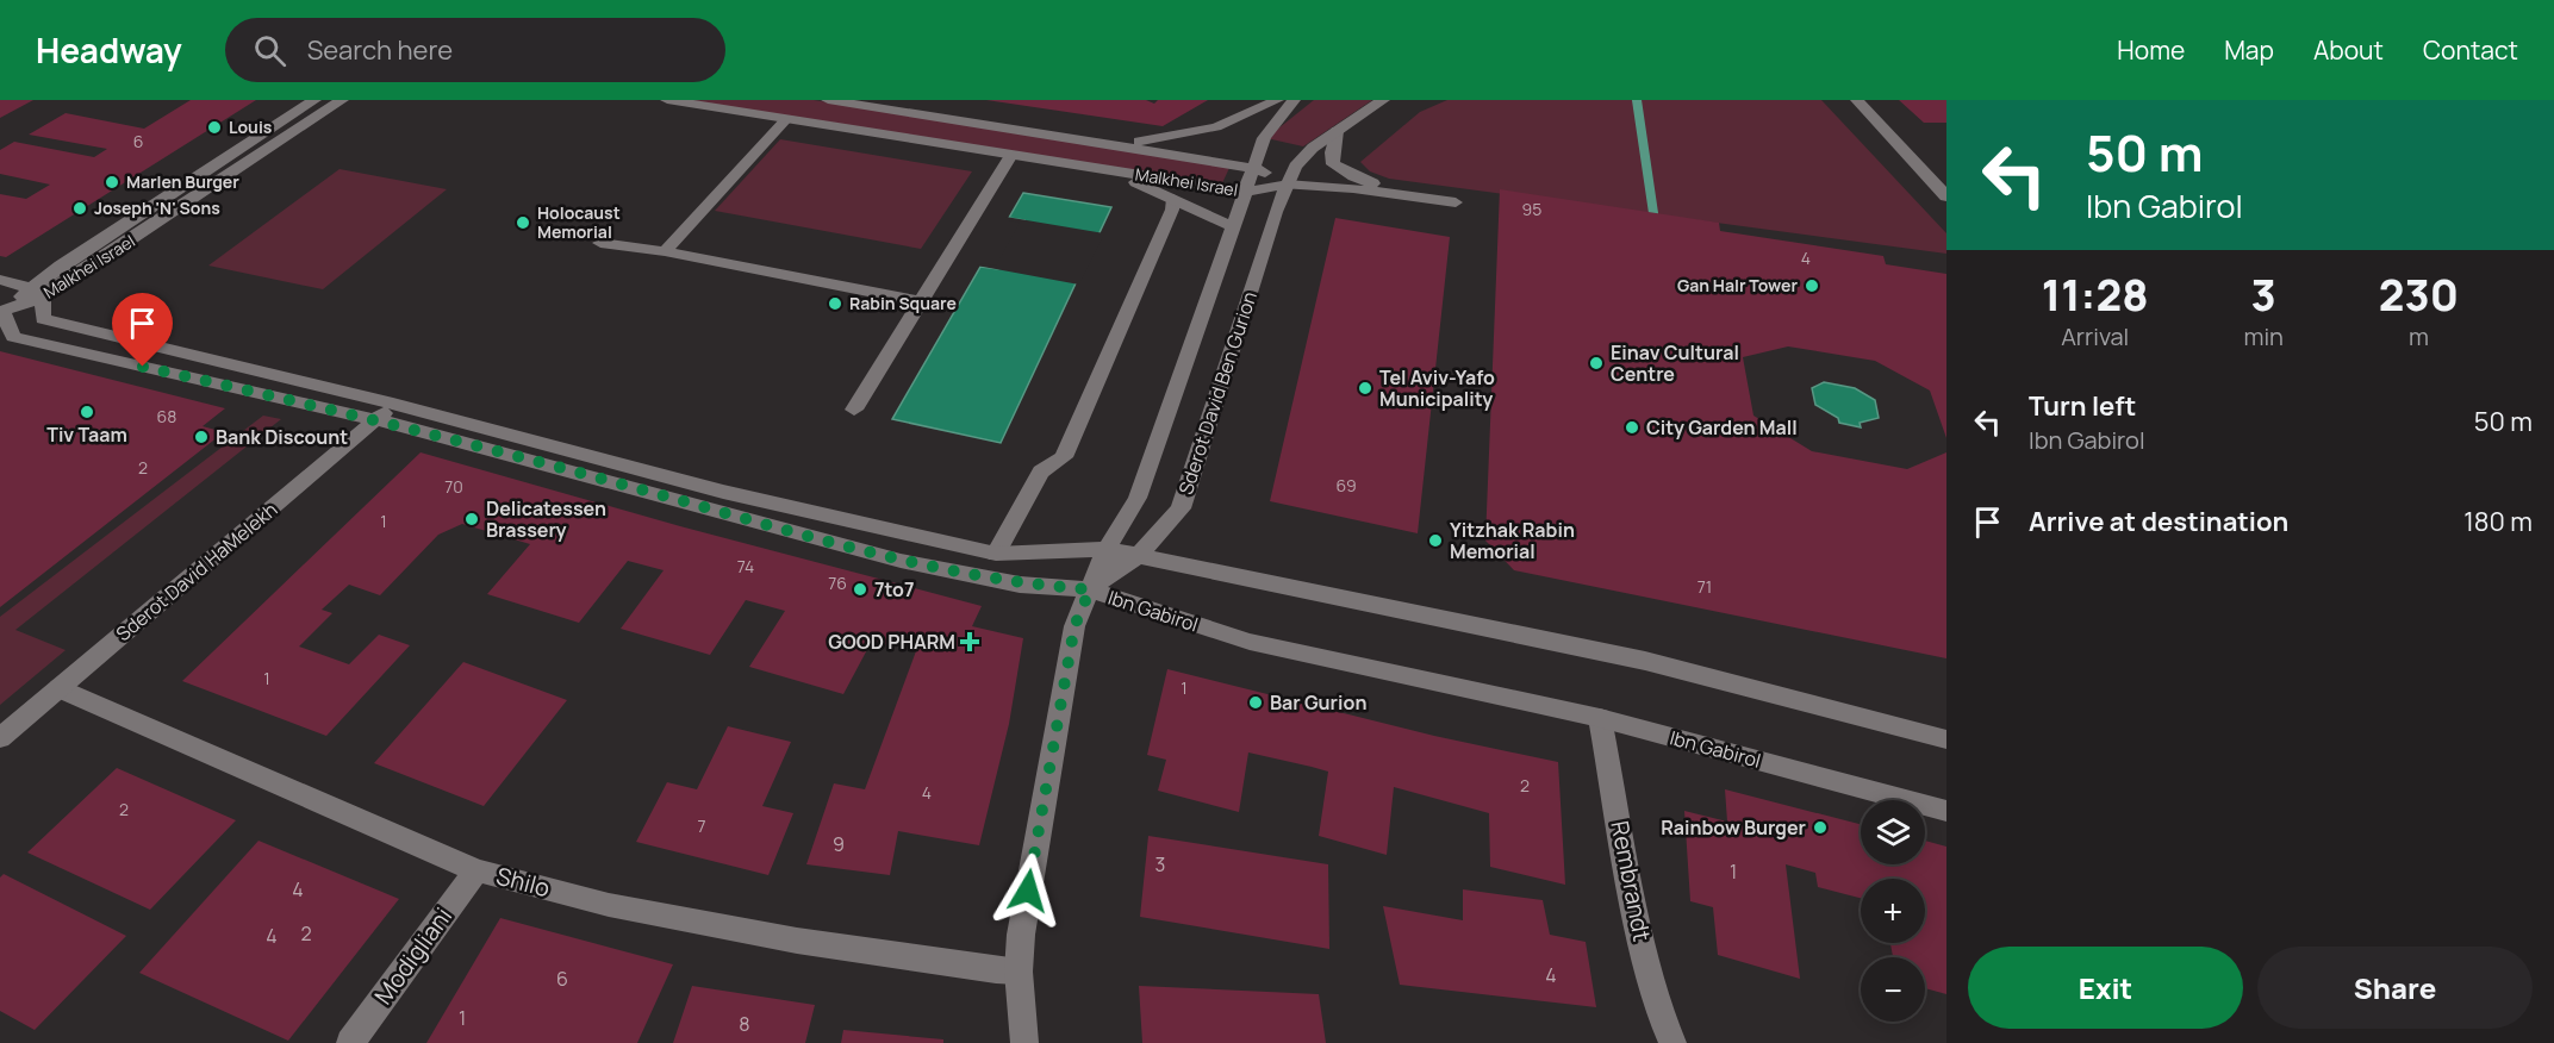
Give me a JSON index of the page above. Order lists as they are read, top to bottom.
{
  "streets": {
    "street": [
      "Malkhei Israel",
      "Sderot David Ben Gurion",
      "Sderot David HaMelekh",
      "Ibn Gabirol",
      "Rembrandt",
      "Shilo",
      "Modigliani"
    ]
  },
  "crossings": [
    ["Malkhei Israel", "Sderot David Ben Gurion"],
    ["Malkhei Israel", "Ibn Gabirol"],
    ["Sderot David Ben Gurion", "Ibn Gabirol"],
    ["Sderot David HaMelekh", "Ibn Gabirol"],
    ["Sderot David HaMelekh", "Shilo"],
    ["Ibn Gabirol", "Rembrandt"],
    ["Shilo", "Modigliani"]
  ],
  "places": {
    "other": [
      "Louis",
      "Marlen Burger",
      "Joseph 'N' Sons",
      "Holocaust Memorial",
      "Gan HaIr Tower",
      "Rabin Square",
      "Einav Cultural Centre",
      "Tel Aviv-Yafo Municipality",
      "Tiv Taam",
      "City Garden Mall",
      "Bank Discount",
      "Delicatessen Brassery",
      "Yitzhak Rabin Memorial",
      "7to7",
      "Bar Gurion",
      "Rainbow Burger"
    ],
    "health": ["GOOD PHARM"]
  },
  "house_numbers": [
    "6",
    "95",
    "4",
    "68",
    "2",
    "69",
    "70",
    "1",
    "74",
    "76",
    "71",
    "1",
    "1",
    "2",
    "4",
    "2",
    "7",
    "9",
    "3",
    "1",
    "4",
    "2",
    "4",
    "4",
    "6",
    "1",
    "8"
  ],
  "page": {
    "header": "Headway",
    "search": "Search here",
    "nav": [
      "Home",
      "Map",
      "About",
      "Contact"
    ],
    "turn": ["50 m", "Ibn Gabirol"],
    "eta": [
      "11:28",
      "Arrival",
      "3",
      "min",
      "230",
      "m"
    ],
    "list": [
      {
        "name": "Turn left",
        "note": "Ibn Gabirol",
        "value": "50 m"
      },
      {
        "name": "Arrive at destination",
        "value": "180 m"
      }
    ],
    "map_buttons": ["+", "−"],
    "buttons": ["Exit", "Share"]
  }
}
